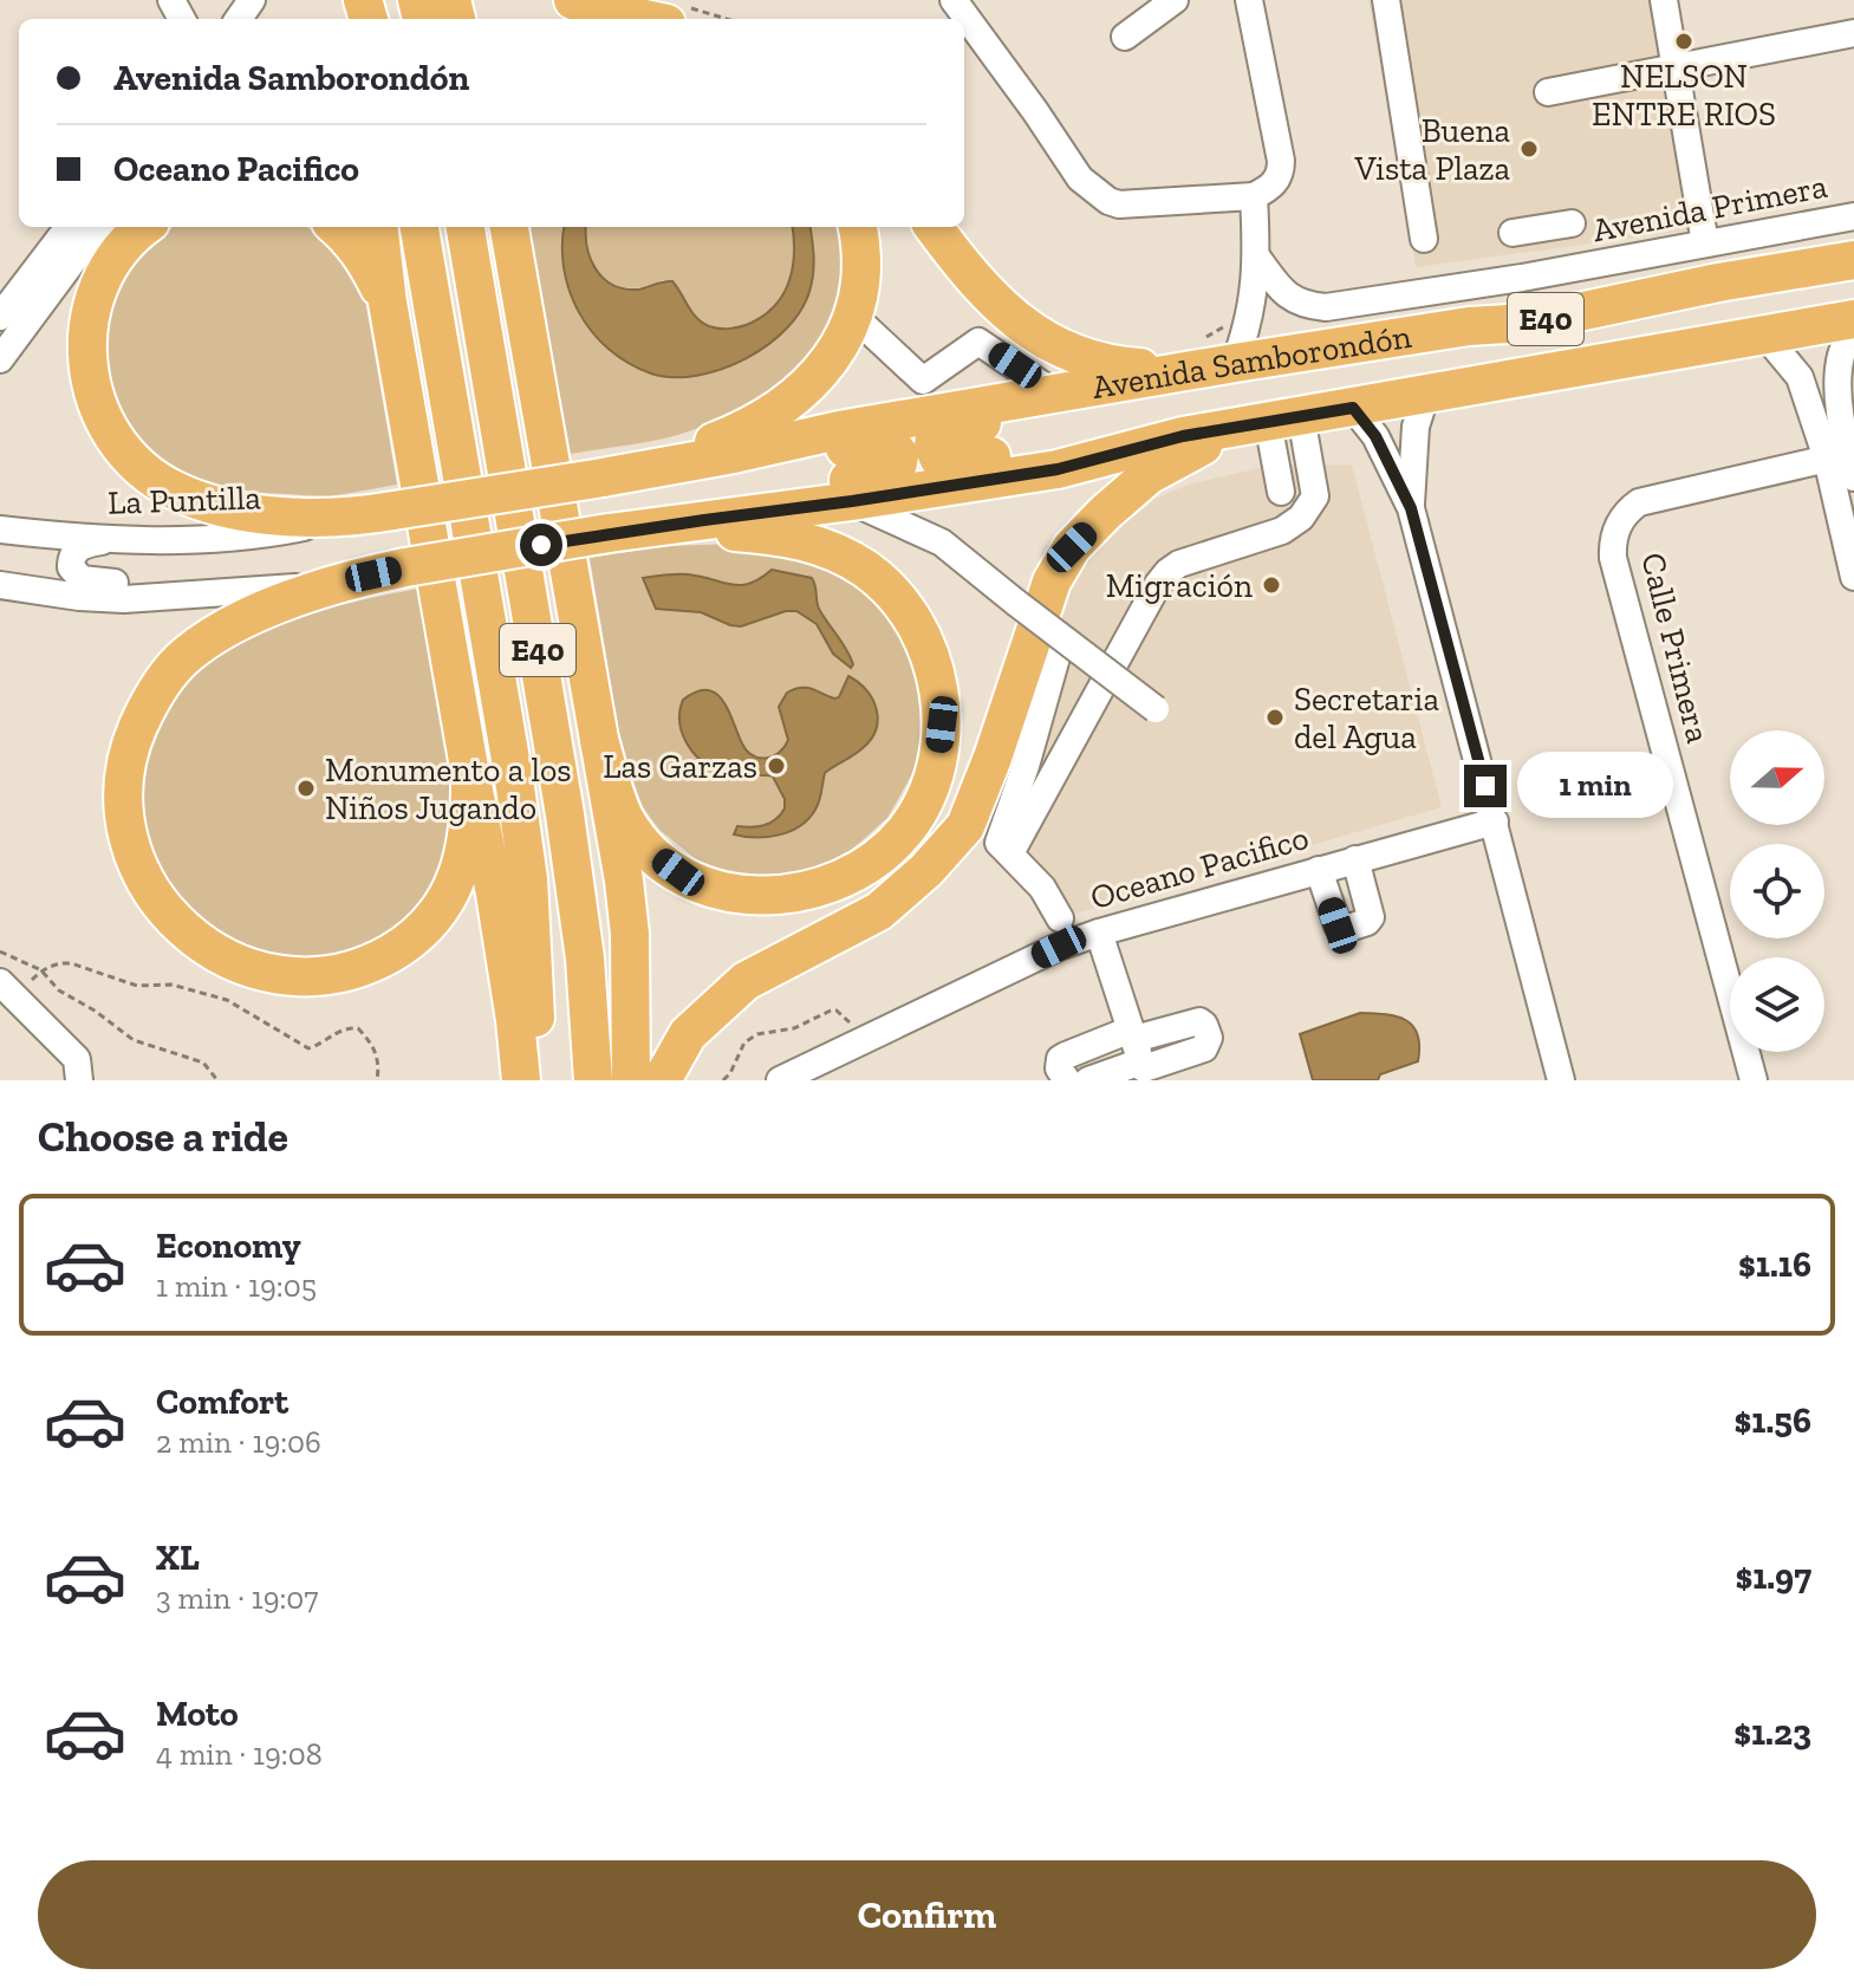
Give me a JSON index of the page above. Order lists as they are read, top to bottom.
{
  "streets": {
    "highway": ["E40", "Avenida Samborondón"],
    "street": [
      "Avenida Primera",
      "La Puntilla",
      "Calle Primera",
      "Oceano Pacifico"
    ]
  },
  "crossings": [
    ["Avenida Samborondón", "La Puntilla"]
  ],
  "places": [
    "NELSON ENTRE RIOS",
    "Buena Vista Plaza",
    "Migración",
    "Secretaria del Agua",
    "Las Garzas",
    "Monumento a los Niños Jugando"
  ],
  "north": "right",
  "page": {
    "banner": ["Avenida Samborondón", "Oceano Pacifico"],
    "bubble": "1 min",
    "heading": "Choose a ride",
    "list": [
      {
        "name": "Economy",
        "note": "1 min · 19:05",
        "value": "$1.16"
      },
      {
        "name": "Comfort",
        "note": "2 min · 19:06",
        "value": "$1.56"
      },
      {
        "name": "XL",
        "note": "3 min · 19:07",
        "value": "$1.97"
      },
      {
        "name": "Moto",
        "note": "4 min · 19:08",
        "value": "$1.23"
      }
    ],
    "buttons": "Confirm"
  }
}
